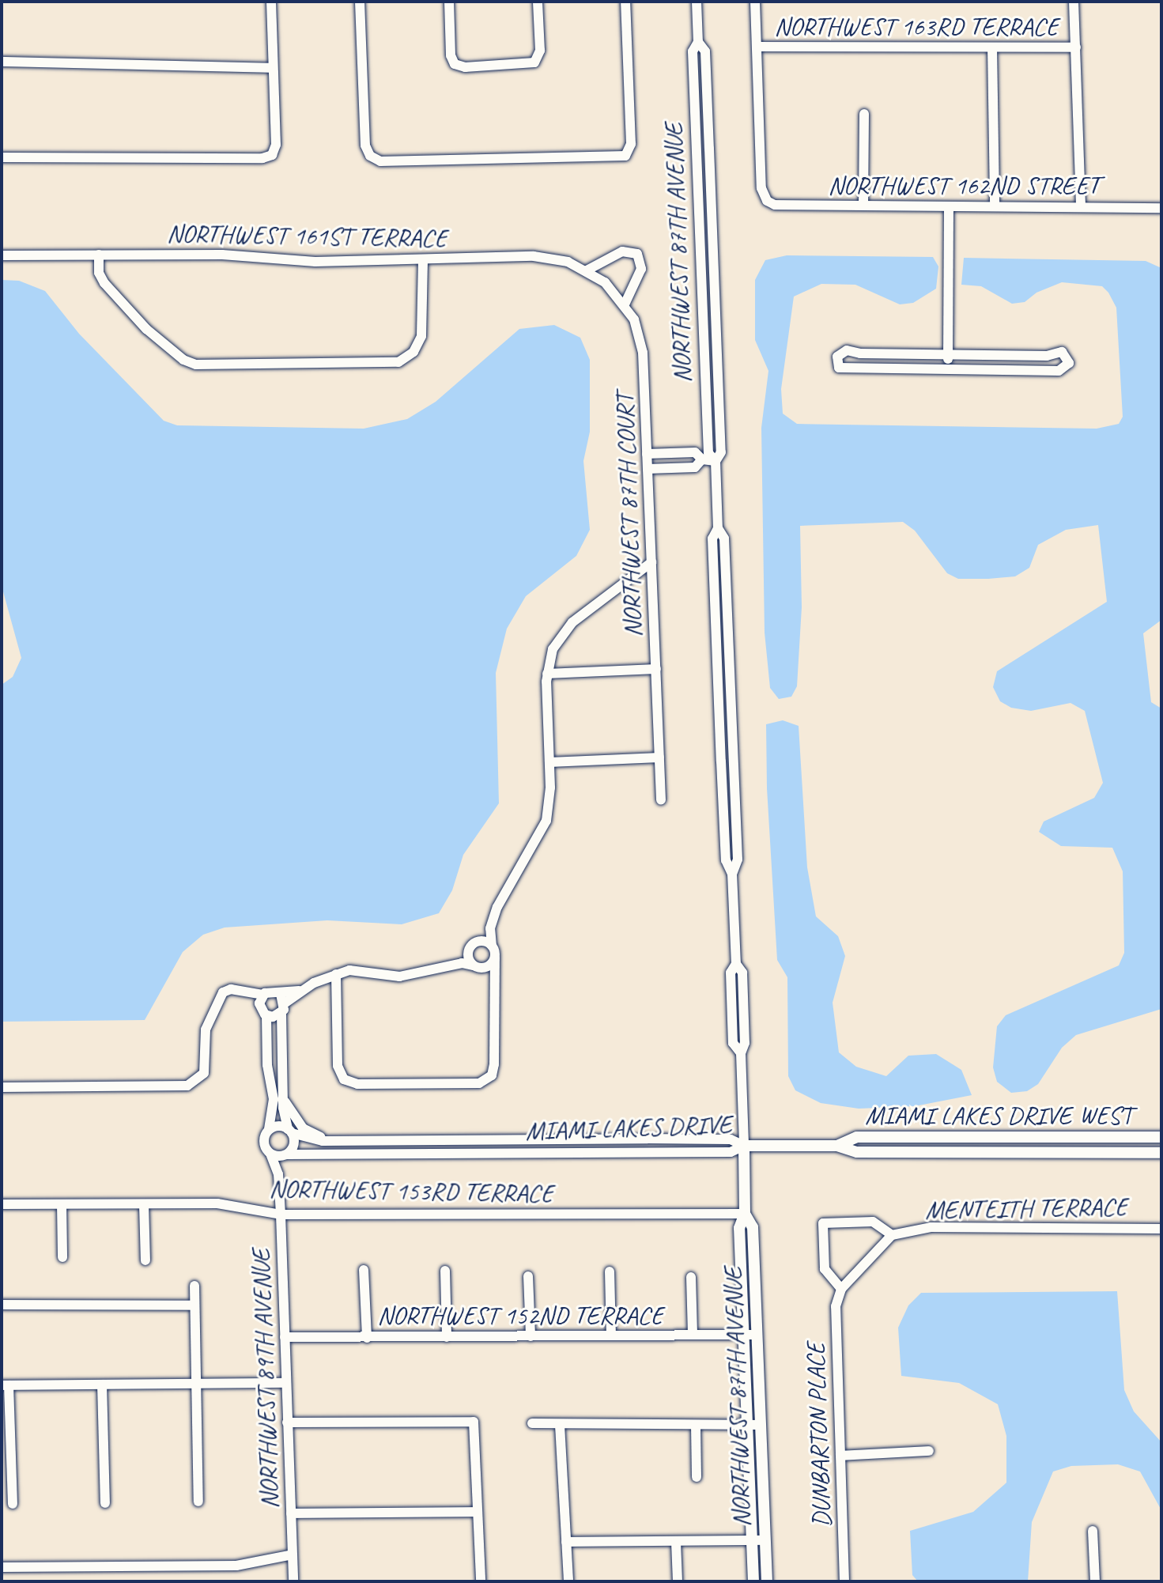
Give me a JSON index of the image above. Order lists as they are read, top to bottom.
{
  "streets": {
    "main road": ["NORTHWEST 87TH AVENUE", "MIAMI LAKES DRIVE WEST"],
    "street": [
      "NORTHWEST 163RD TERRACE",
      "NORTHWEST 162ND STREET",
      "NORTHWEST 161ST TERRACE",
      "NORTHWEST 87TH COURT",
      "MIAMI LAKES DRIVE",
      "NORTHWEST 153RD TERRACE",
      "MENTEITH TERRACE",
      "NORTHWEST 152ND TERRACE",
      "NORTHWEST 89TH AVENUE",
      "DUNBARTON PLACE"
    ]
  },
  "crossings": [
    ["NORTHWEST 163RD TERRACE", "NORTHWEST 162ND STREET"],
    ["NORTHWEST 161ST TERRACE", "NORTHWEST 87TH COURT"],
    ["NORTHWEST 87TH AVENUE", "MIAMI LAKES DRIVE WEST"],
    ["NORTHWEST 87TH AVENUE", "MIAMI LAKES DRIVE"],
    ["NORTHWEST 87TH AVENUE", "NORTHWEST 153RD TERRACE"],
    ["NORTHWEST 87TH AVENUE", "NORTHWEST 152ND TERRACE"],
    ["MIAMI LAKES DRIVE WEST", "MIAMI LAKES DRIVE"],
    ["MIAMI LAKES DRIVE", "NORTHWEST 89TH AVENUE"],
    ["NORTHWEST 153RD TERRACE", "NORTHWEST 89TH AVENUE"],
    ["NORTHWEST 152ND TERRACE", "NORTHWEST 89TH AVENUE"]
  ]
}
